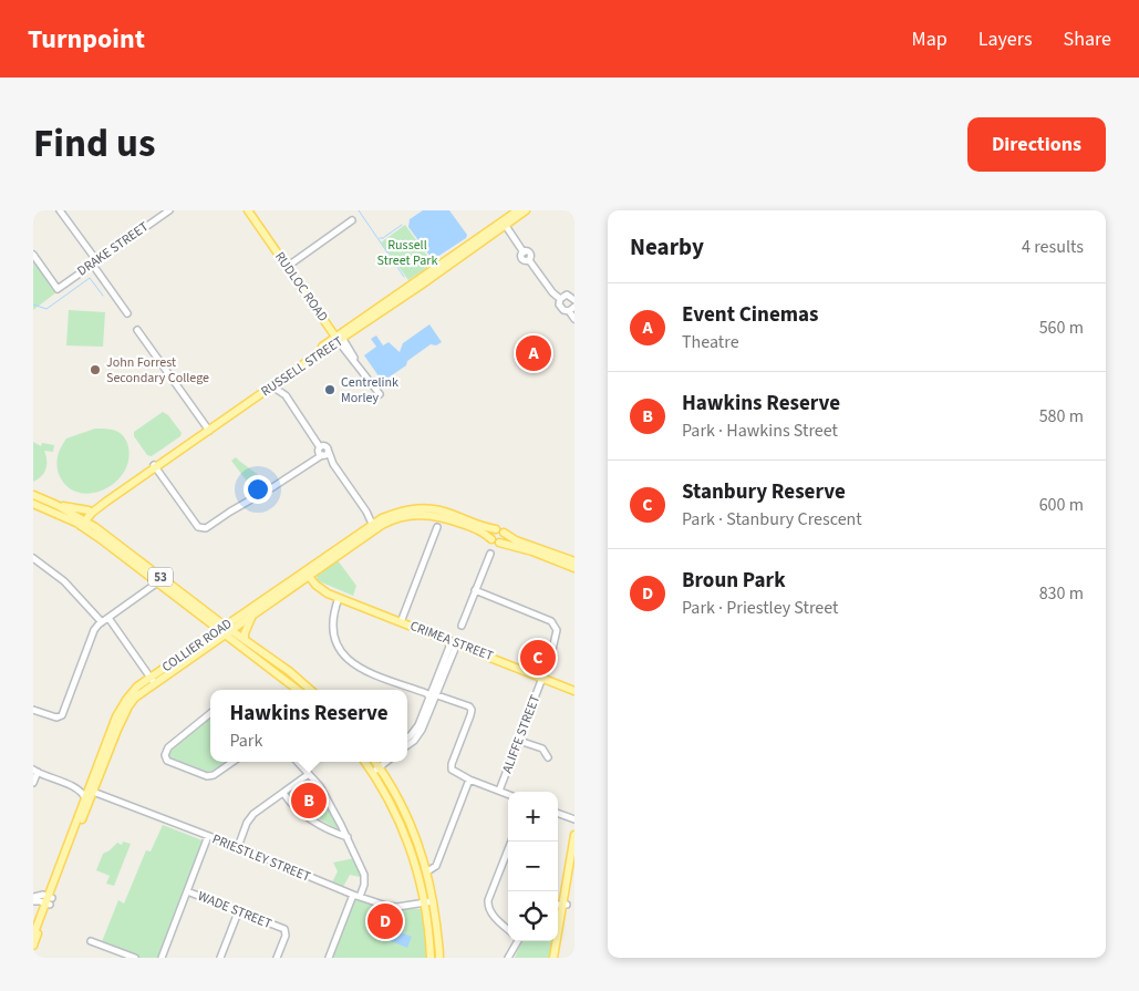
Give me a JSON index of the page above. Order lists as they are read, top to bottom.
{
  "streets": {
    "main road": [
      "RUDLOC ROAD",
      "RUSSELL STREET",
      "53",
      "CRIMEA STREET",
      "COLLIER ROAD"
    ],
    "street": [
      "DRAKE STREET",
      "ALIFFE STREET",
      "PRIESTLEY STREET",
      "WADE STREET"
    ]
  },
  "crossings": [
    ["RUDLOC ROAD", "RUSSELL STREET"],
    ["RUSSELL STREET", "53"],
    ["53", "COLLIER ROAD"],
    ["CRIMEA STREET", "COLLIER ROAD"],
    ["CRIMEA STREET", "ALIFFE STREET"],
    ["COLLIER ROAD", "PRIESTLEY STREET"]
  ],
  "parks": ["Russell Street Park"],
  "places": ["John Forrest Secondary College", "Centrelink Morley"],
  "page": {
    "header": "Turnpoint",
    "nav": ["Map", "Layers", "Share"],
    "title": "Find us",
    "buttons": "Directions",
    "heading": ["Nearby", "4 results"],
    "list": [
      {
        "mark": "A",
        "name": "Event Cinemas",
        "note": "Theatre",
        "value": "560 m"
      },
      {
        "mark": "B",
        "name": "Hawkins Reserve",
        "note": "Park · Hawkins Street",
        "value": "580 m"
      },
      {
        "mark": "C",
        "name": "Stanbury Reserve",
        "note": "Park · Stanbury Crescent",
        "value": "600 m"
      },
      {
        "mark": "D",
        "name": "Broun Park",
        "note": "Park · Priestley Street",
        "value": "830 m"
      }
    ],
    "pins": [
      "A",
      "C",
      "B",
      "D"
    ],
    "popup": ["Hawkins Reserve", "Park"],
    "map_buttons": ["+", "−"]
  }
}
